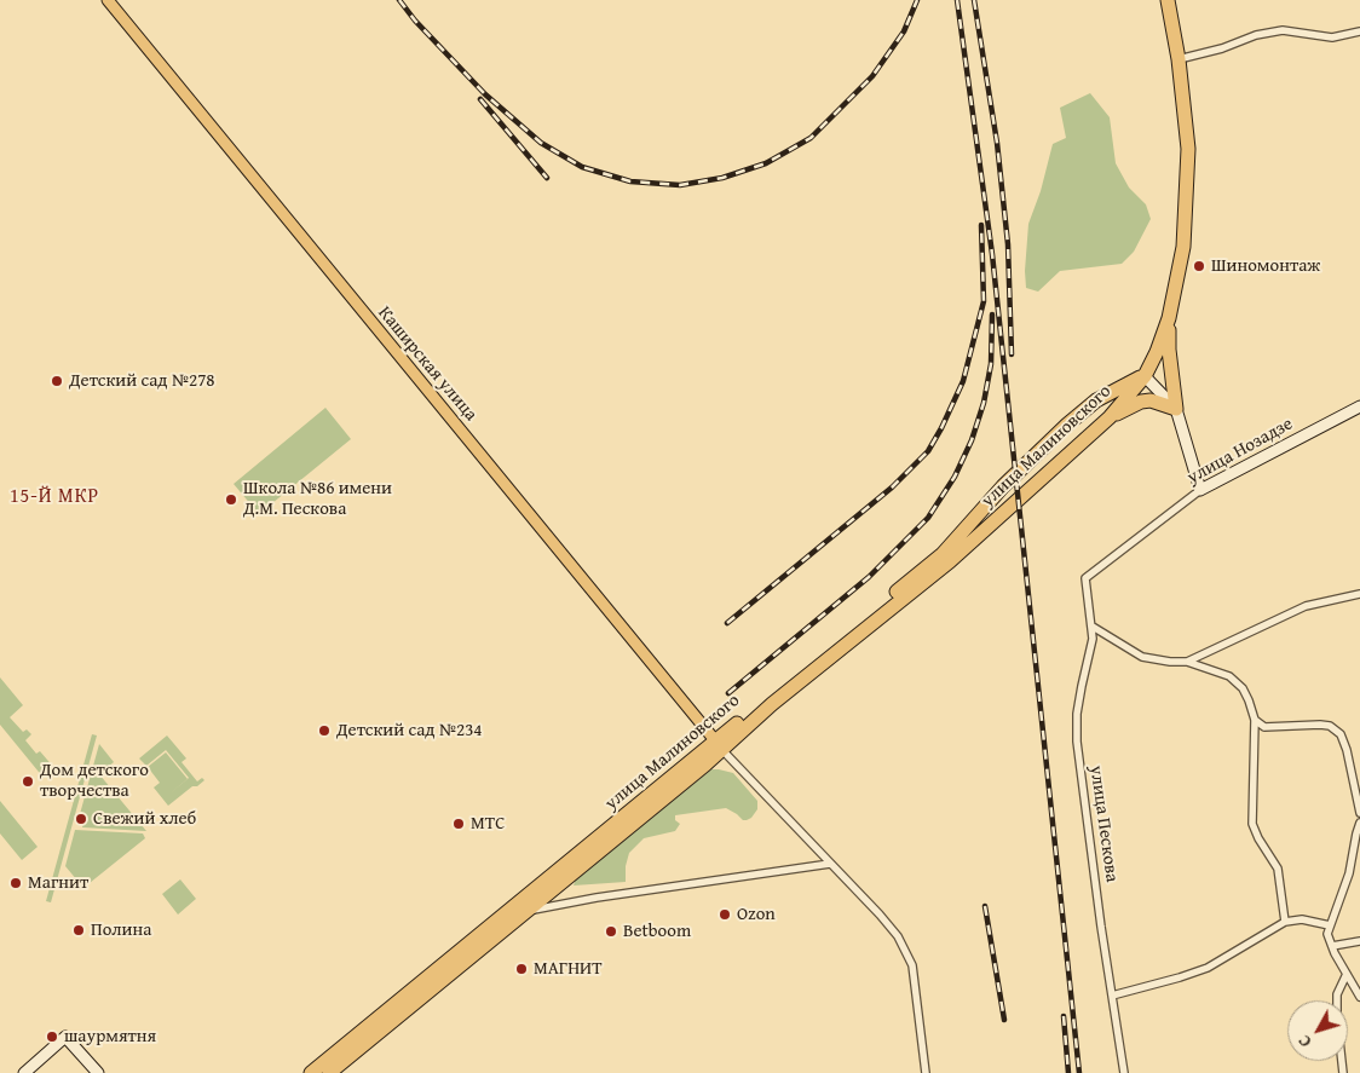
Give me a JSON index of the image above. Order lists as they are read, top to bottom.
{
  "streets": {
    "highway": ["улица Малиновского"],
    "main road": ["Каширская улица"],
    "street": ["улица Нозадзе", "улица Пескова"]
  },
  "crossings": [
    ["Каширская улица", "улица Малиновского"],
    ["улица Нозадзе", "улица Пескова"]
  ],
  "districts": ["15-Й МКР"],
  "places": [
    "Шиномонтаж",
    "Детский сад №278",
    "Школа №86 имени Д.М. Пескова",
    "Детский сад №234",
    "Дом детского творчества",
    "Свежий хлеб",
    "МТС",
    "Магнит",
    "Ozon",
    "Полина",
    "Betboom",
    "МАГНИТ",
    "шаурмятня"
  ],
  "north": "bottom left"
}
